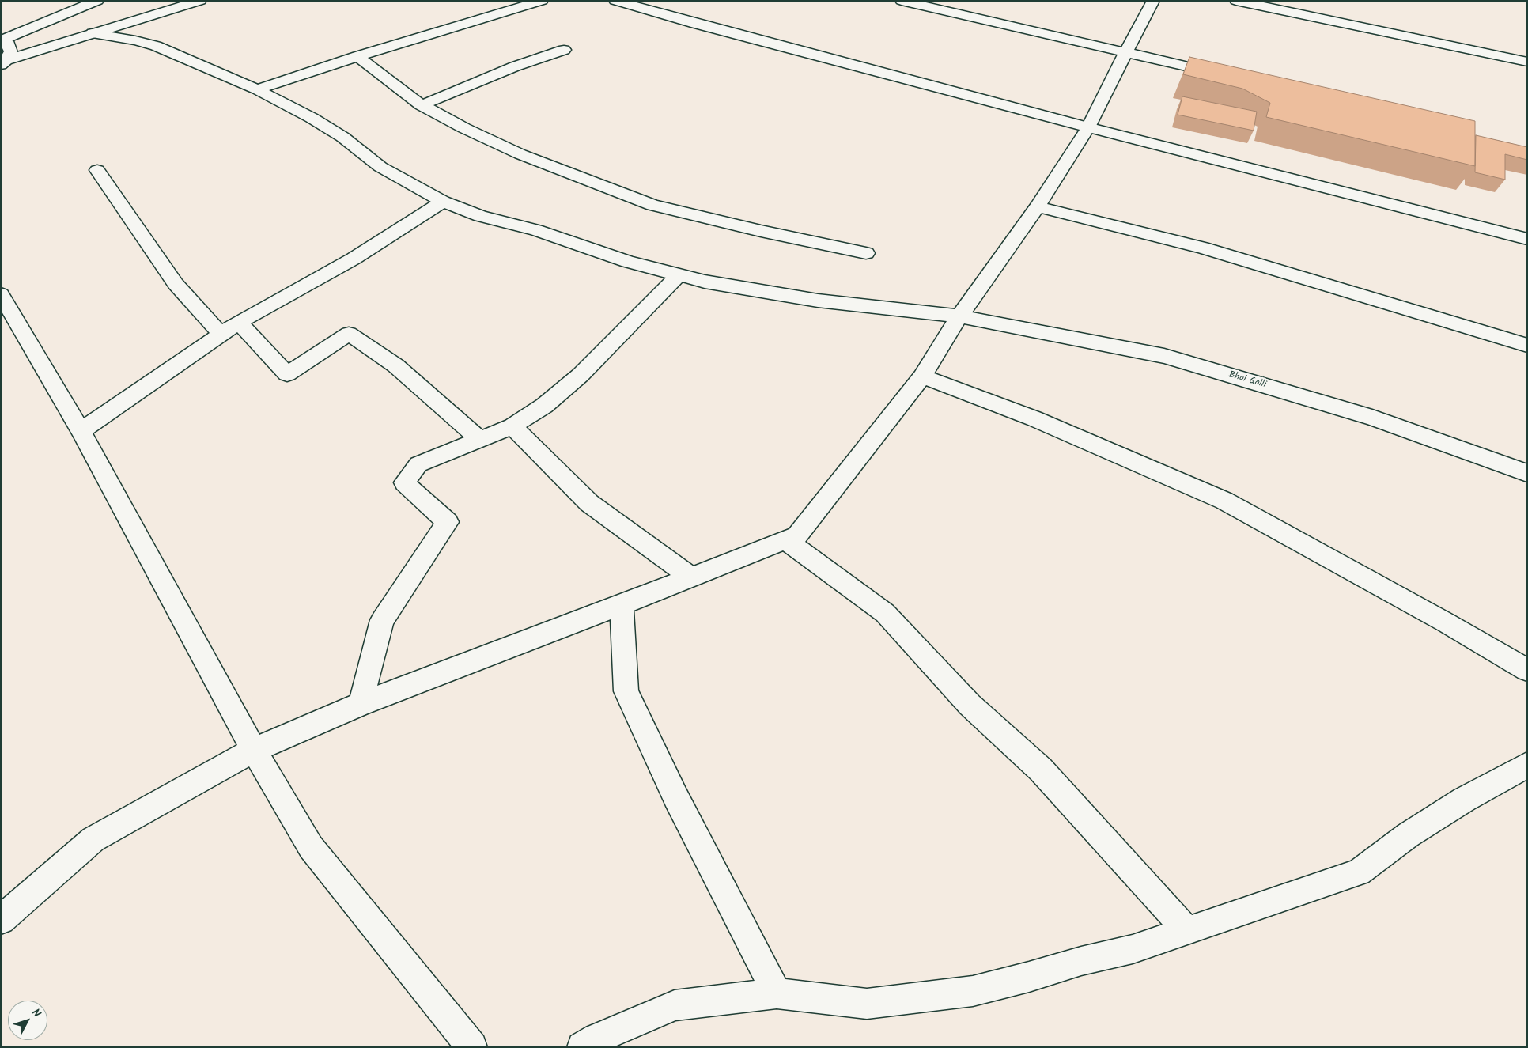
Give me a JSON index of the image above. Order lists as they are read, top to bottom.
{
  "streets": {
    "street": ["Bhoi Galli"]
  },
  "north": "top right"
}
